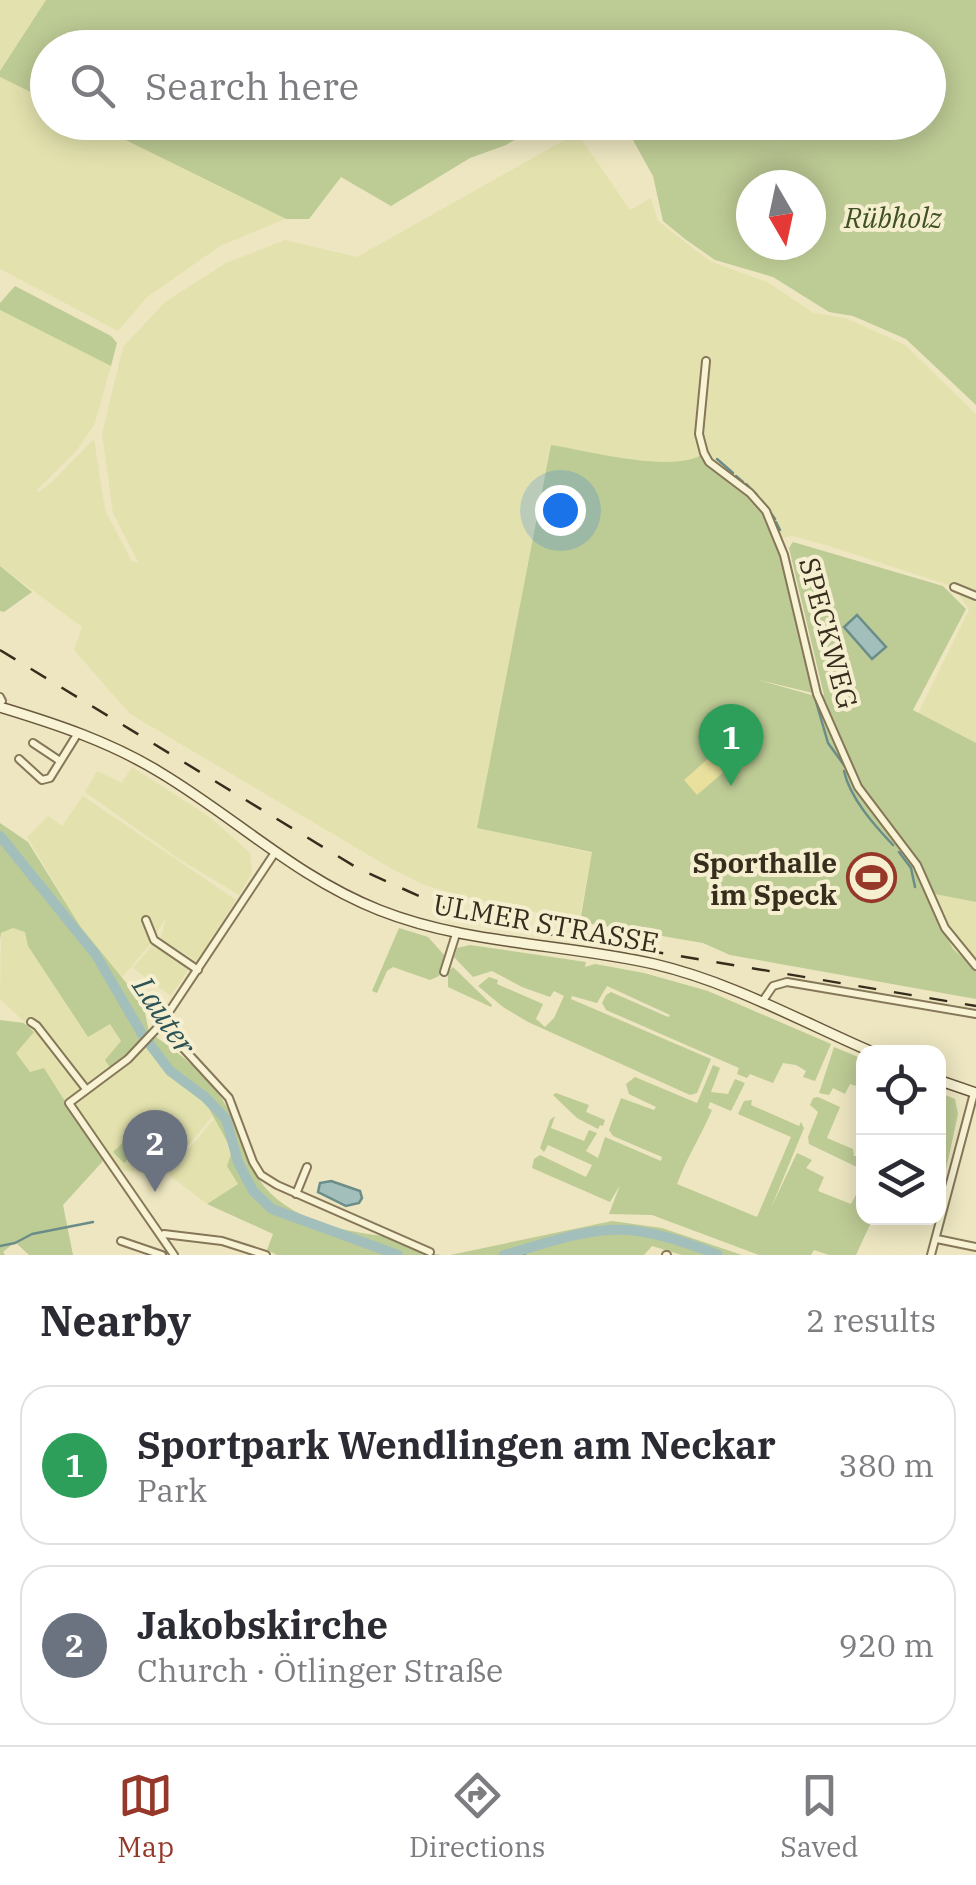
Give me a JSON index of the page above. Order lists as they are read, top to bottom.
{
  "streets": {
    "main road": ["ULMER STRASSE"],
    "street": ["SPECKWEG"]
  },
  "water": ["Lauter"],
  "parks": ["Rübholz"],
  "places": {
    "sports": ["Sporthalle im Speck"]
  },
  "north": "bottom",
  "page": {
    "search": "Search here",
    "pins": ["1", "2"],
    "heading": ["Nearby", "2 results"],
    "list": [
      {
        "mark": "1",
        "name": "Sportpark Wendlingen am Neckar",
        "note": "Park",
        "value": "380 m"
      },
      {
        "mark": "2",
        "name": "Jakobskirche",
        "note": "Church · Ötlinger Straße",
        "value": "920 m"
      }
    ],
    "nav": ["Map", "Directions", "Saved"]
  }
}
